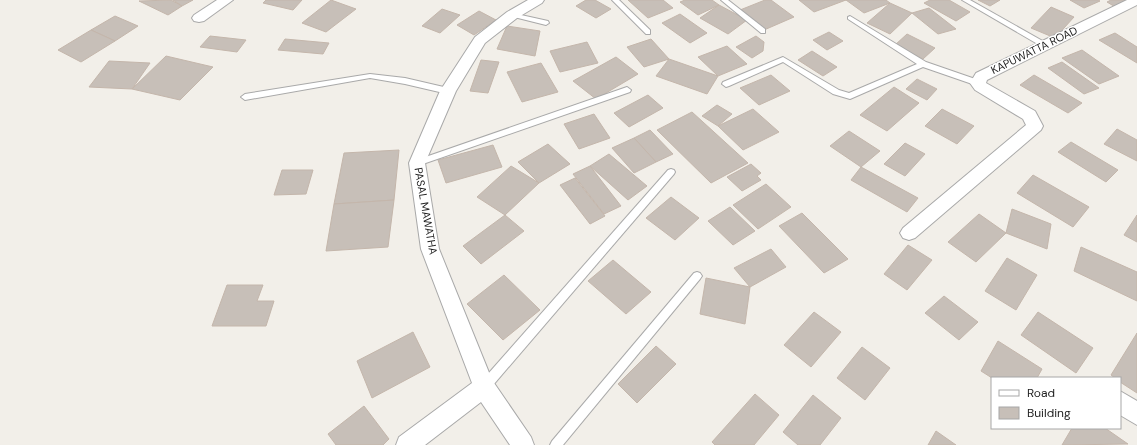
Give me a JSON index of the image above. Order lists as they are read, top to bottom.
{
  "streets": {
    "street": ["KAPUWATTA ROAD", "PASAL MAWATHA"]
  },
  "legend": ["Road", "Building"]
}
